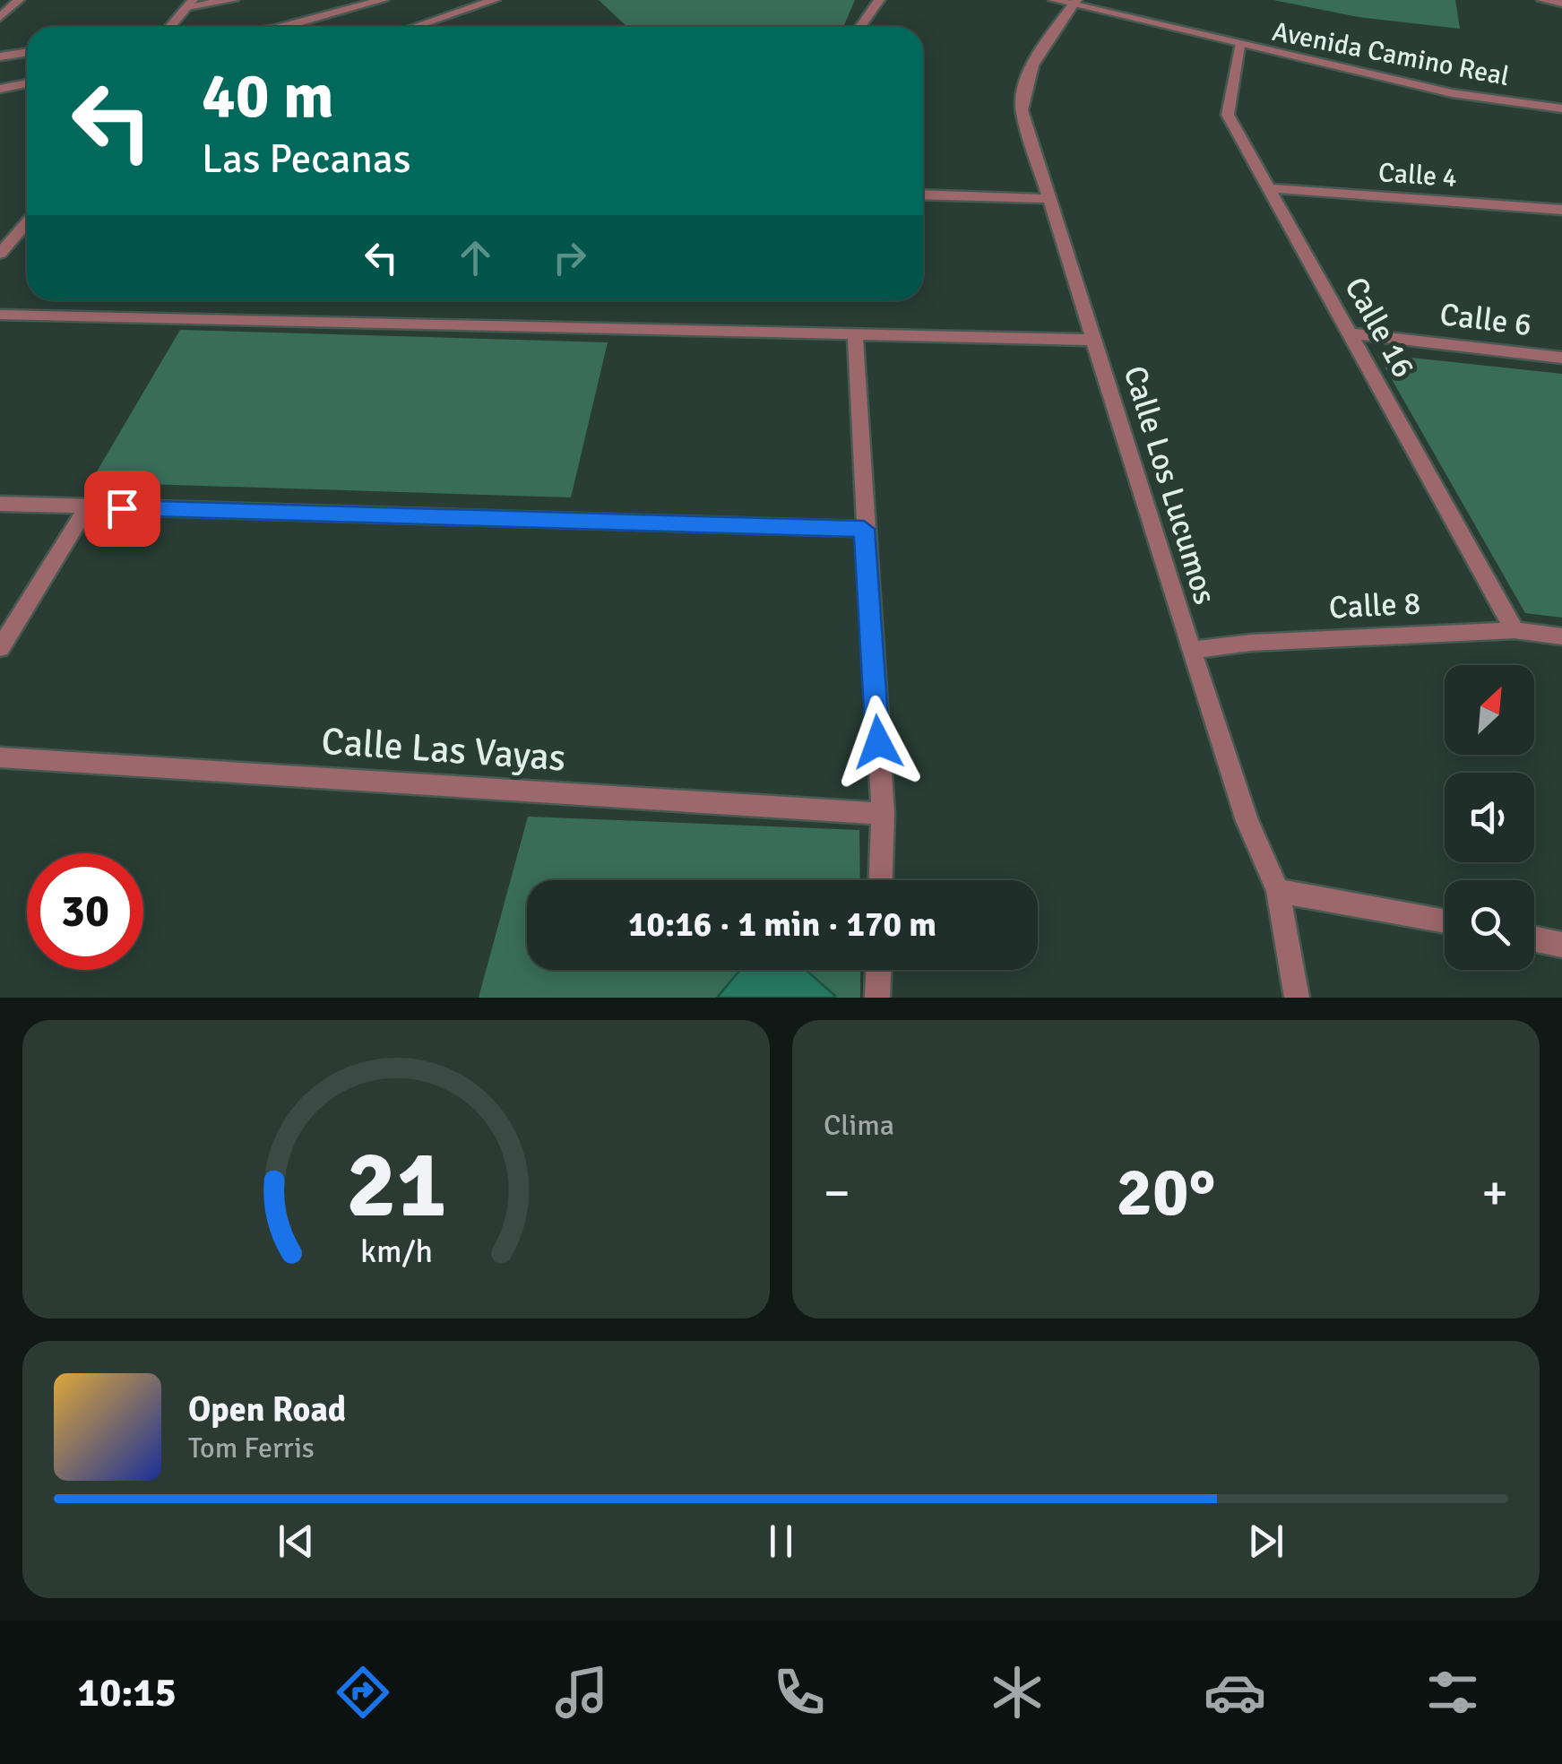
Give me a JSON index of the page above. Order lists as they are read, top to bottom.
{
  "streets": {
    "street": [
      "Avenida Camino Real",
      "Calle 4",
      "Calle 6",
      "Calle 16",
      "Calle Los Lucumos",
      "Calle 8",
      "Calle Las Vayas"
    ]
  },
  "crossings": [
    ["Avenida Camino Real", "Calle 16"],
    ["Avenida Camino Real", "Calle Los Lucumos"],
    ["Calle 4", "Calle 16"],
    ["Calle 6", "Calle 16"],
    ["Calle 16", "Calle 8"],
    ["Calle Los Lucumos", "Calle 8"]
  ],
  "north": "top right",
  "page": {
    "turn": ["40 m", "Las Pecanas"],
    "limit": "30",
    "trip": "10:16 · 1 min · 170 m",
    "tile": "Clima",
    "heat": ["−", "20°", "+"],
    "song": ["Open Road", "Tom Ferris"],
    "tabs": "10:15",
    "gauge": ["21", "km/h"]
  }
}
